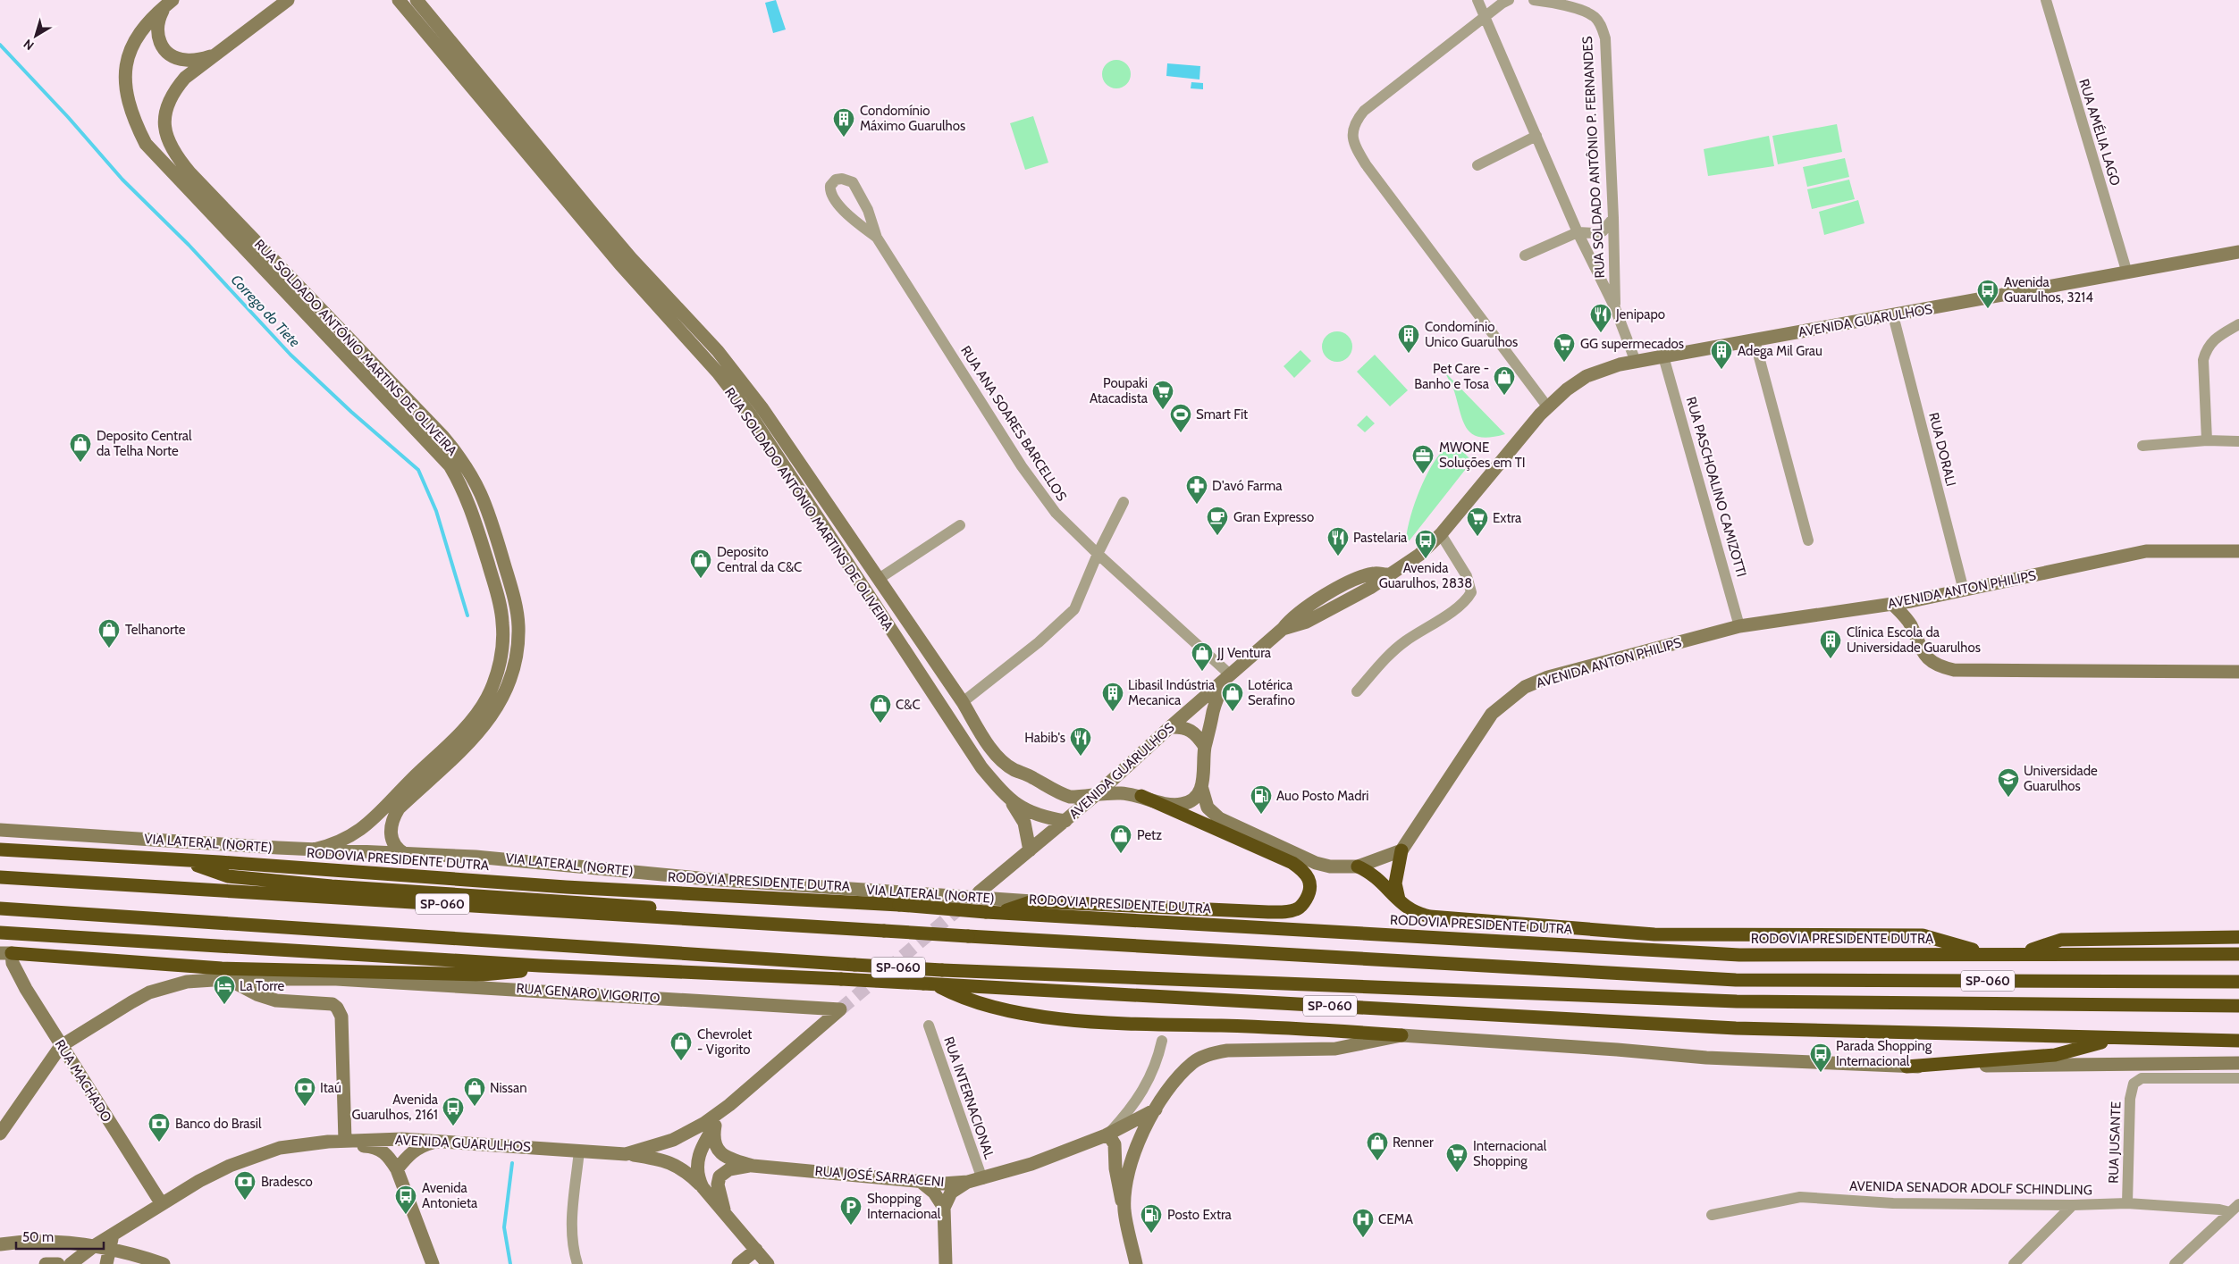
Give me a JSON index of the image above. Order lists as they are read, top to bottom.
{
  "streets": {
    "highway": ["RODOVIA PRESIDENTE DUTRA", "SP-060"],
    "street": [
      "RUA AMÉLIA LAGO",
      "RUA SOLDADO ANTÔNIO P. FERNANDES",
      "AVENIDA GUARULHOS",
      "RUA SOLDADO ANTÔNIO MARTINS DE OLIVEIRA",
      "RUA ANA SOARES BARCELLOS",
      "RUA DORALI",
      "RUA PASCHOALINO CAMIZOTTI",
      "AVENIDA ANTON PHILIPS",
      "VIA LATERAL (NORTE)",
      "RUA GENARO VIGORITO",
      "RUA MACHADO",
      "RUA INTERNACIONAL",
      "RUA JUSANTE",
      "RUA JOSÉ SARRACENI",
      "AVENIDA SENADOR ADOLF SCHINDLING"
    ]
  },
  "crossings": [
    ["RUA AMÉLIA LAGO", "AVENIDA GUARULHOS"],
    ["AVENIDA GUARULHOS", "RUA SOLDADO ANTÔNIO MARTINS DE OLIVEIRA"],
    ["AVENIDA GUARULHOS", "RUA ANA SOARES BARCELLOS"],
    ["AVENIDA GUARULHOS", "RUA DORALI"],
    ["AVENIDA GUARULHOS", "RUA PASCHOALINO CAMIZOTTI"],
    ["AVENIDA GUARULHOS", "RUA GENARO VIGORITO"],
    ["AVENIDA GUARULHOS", "RUA MACHADO"],
    ["RUA SOLDADO ANTÔNIO MARTINS DE OLIVEIRA", "VIA LATERAL (NORTE)"],
    ["RUA DORALI", "AVENIDA ANTON PHILIPS"],
    ["RUA PASCHOALINO CAMIZOTTI", "AVENIDA ANTON PHILIPS"],
    ["RUA GENARO VIGORITO", "RUA MACHADO"],
    ["RUA INTERNACIONAL", "RUA JOSÉ SARRACENI"],
    ["RUA JUSANTE", "AVENIDA SENADOR ADOLF SCHINDLING"]
  ],
  "water": ["Corrego do Tiete"],
  "places": {
    "building": [
      "Condomínio Máximo Guarulhos",
      "Condomínio Unico Guarulhos",
      "Adega Mil Grau",
      "Clínica Escola da Universidade Guarulhos",
      "Libasil Indústria Mecanica"
    ],
    "bus stop": [
      "Avenida Guarulhos, 3214",
      "Avenida Guarulhos, 2838",
      "Parada Shopping Internacional",
      "Avenida Guarulhos, 2161",
      "Avenida Antonieta"
    ],
    "restaurant": ["Jenipapo", "Pastelaria", "Habib's"],
    "supermarket": [
      "GG supermecados",
      "Poupaki Atacadista",
      "Extra",
      "Internacional Shopping"
    ],
    "shop": [
      "Pet Care - Banho e Tosa",
      "Deposito Central da Telha Norte",
      "Deposito Central da C&C",
      "Telhanorte",
      "JJ Ventura",
      "Lotérica Serafino",
      "C&C",
      "Petz",
      "Chevrolet - Vigorito",
      "Nissan",
      "Renner"
    ],
    "sports": ["Smart Fit"],
    "office": ["MWONE Soluções em TI"],
    "pharmacy": ["D'avó Farma"],
    "cafe": ["Gran Expresso"],
    "school or university": ["Universidade Guarulhos"],
    "fuel station": ["Auo Posto Madri", "Posto Extra"],
    "hotel": ["La Torre"],
    "bank": ["Itaú", "Banco do Brasil", "Bradesco"],
    "parking": ["Shopping Internacional"],
    "hospital": ["CEMA"]
  },
  "scale_bar": "50 m",
  "north": "bottom left"
}
